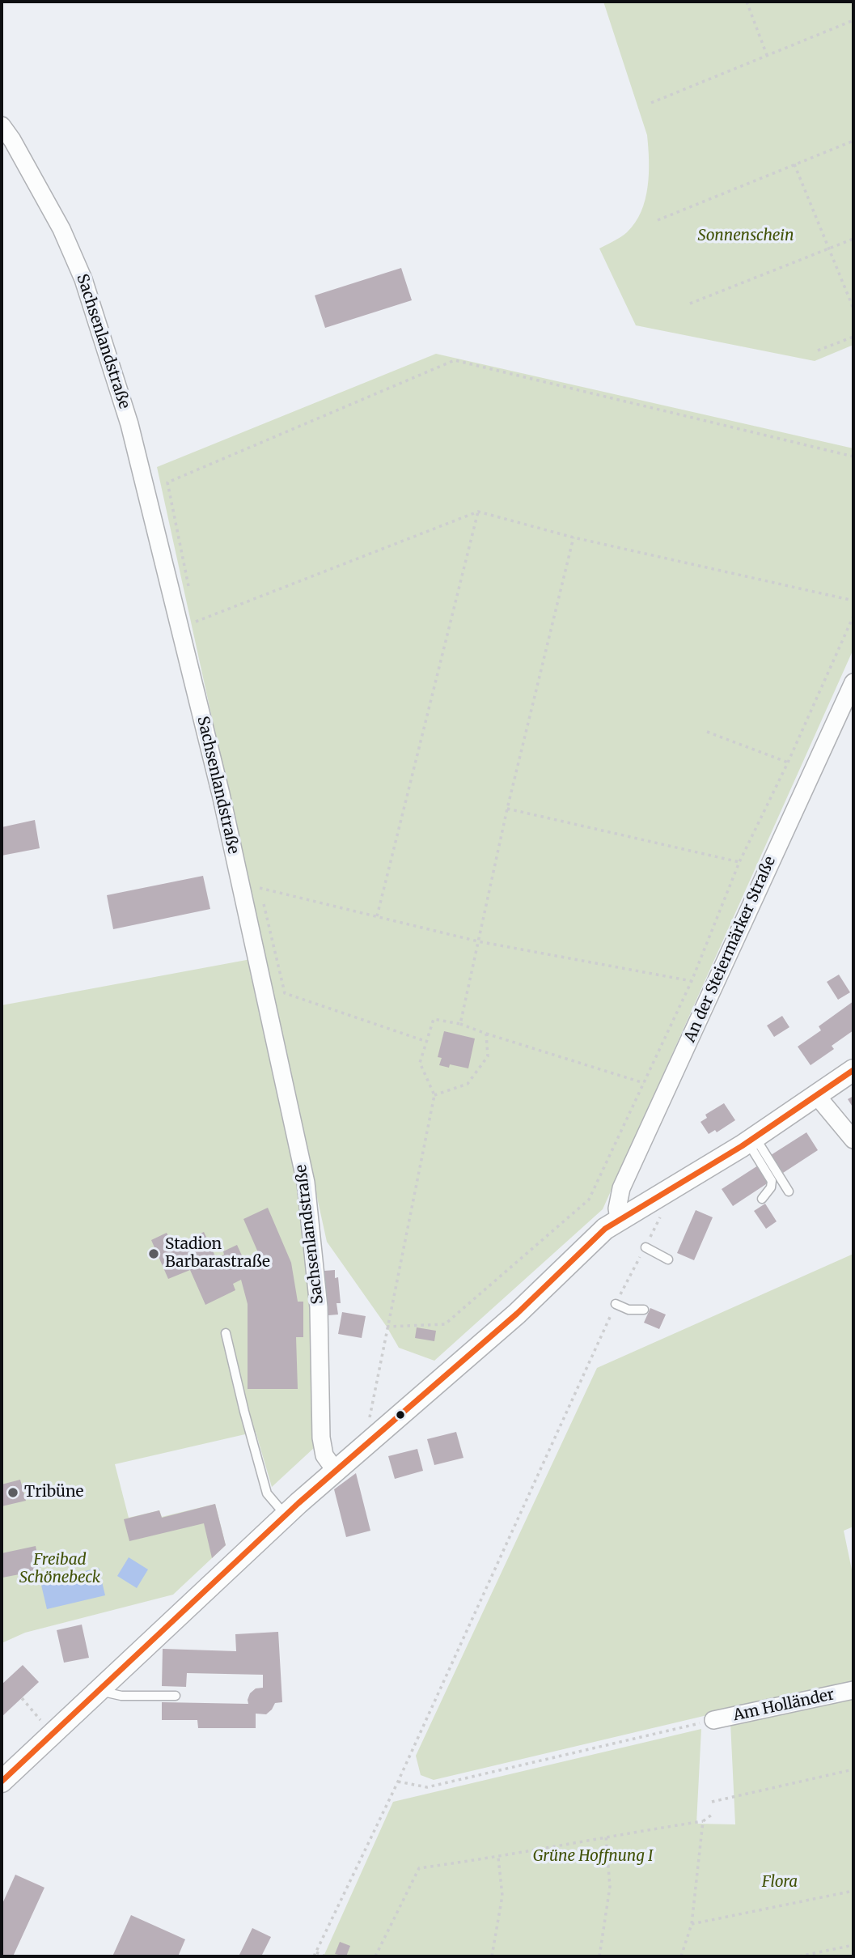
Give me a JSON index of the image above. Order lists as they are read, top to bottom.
{
  "streets": {
    "street": ["Sachsenlandstraße", "An der Steiermärker Straße", "Am Holländer"]
  },
  "parks": [
    "Sonnenschein",
    "Freibad Schönebeck",
    "Grüne Hoffnung I",
    "Flora"
  ],
  "places": ["Stadion Barbarastraße", "Tribüne"]
}
